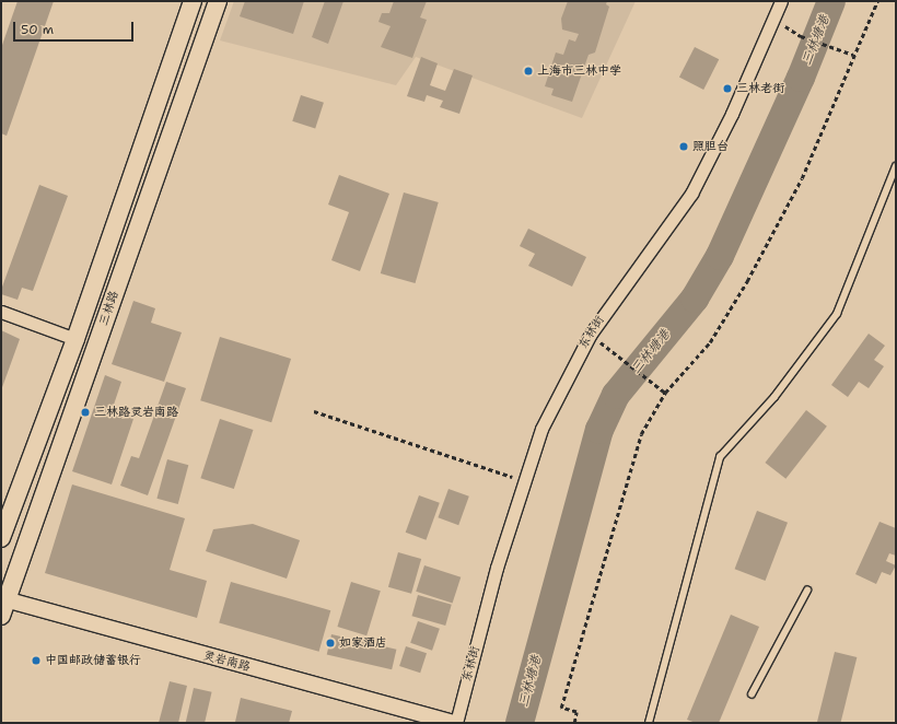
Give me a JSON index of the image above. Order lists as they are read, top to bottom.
{
  "streets": {
    "main road": ["三林路"],
    "street": ["东林街", "灵岩南路"]
  },
  "crossings": [
    ["三林路", "灵岩南路"],
    ["东林街", "灵岩南路"]
  ],
  "water": ["三林塘港"],
  "places": [
    "上海市三林中学",
    "三林老街",
    "照胆台",
    "三林路灵岩南路",
    "如家酒店",
    "中国邮政储蓄银行"
  ],
  "scale_bar": "50 m"
}
